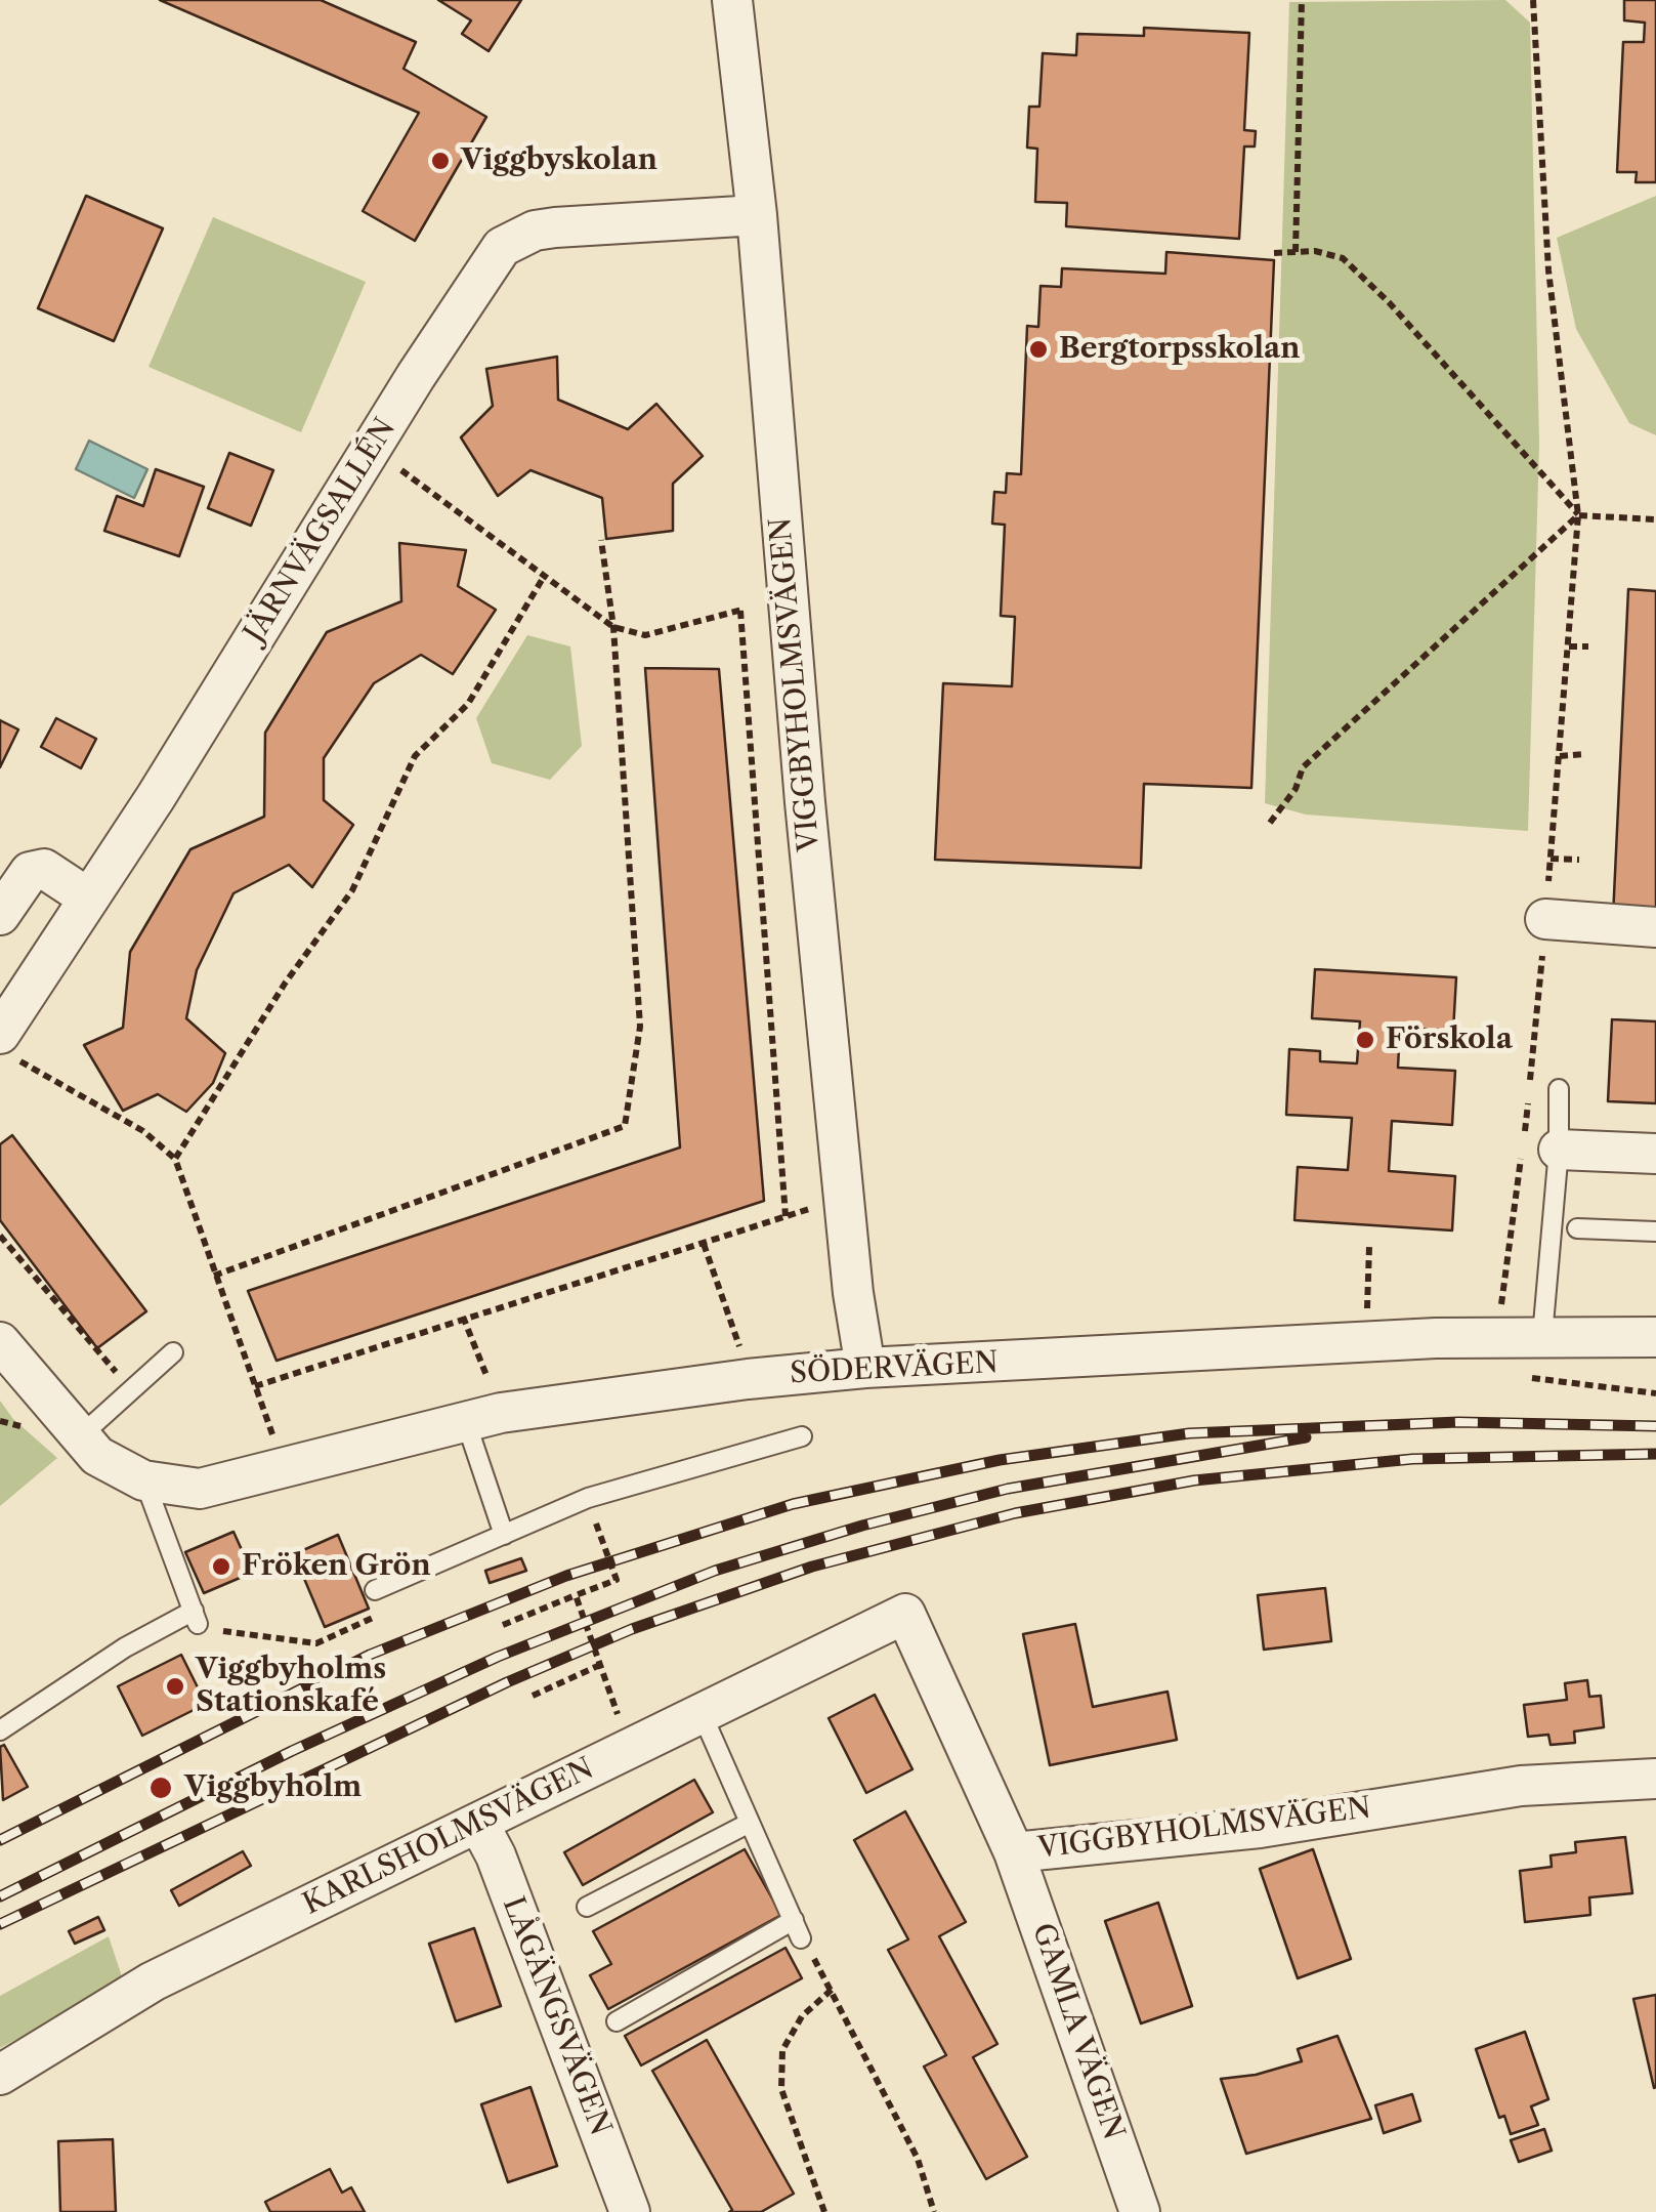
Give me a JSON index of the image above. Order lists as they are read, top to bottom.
{
  "streets": {
    "street": [
      "JÄRNVÄGSALLÉN",
      "VIGGBYHOLMSVÄGEN",
      "SÖDERVÄGEN",
      "KARLSHOLMSVÄGEN",
      "LÅGÄNGSVÄGEN",
      "GAMLA VÄGEN"
    ]
  },
  "crossings": [
    ["JÄRNVÄGSALLÉN", "VIGGBYHOLMSVÄGEN"],
    ["VIGGBYHOLMSVÄGEN", "SÖDERVÄGEN"],
    ["VIGGBYHOLMSVÄGEN", "KARLSHOLMSVÄGEN"],
    ["VIGGBYHOLMSVÄGEN", "GAMLA VÄGEN"],
    ["KARLSHOLMSVÄGEN", "LÅGÄNGSVÄGEN"]
  ],
  "places": [
    "Viggbyskolan",
    "Bergtorpsskolan",
    "Förskola",
    "Fröken Grön",
    "Viggbyholms Stationskafé",
    "Viggbyholm"
  ]
}
